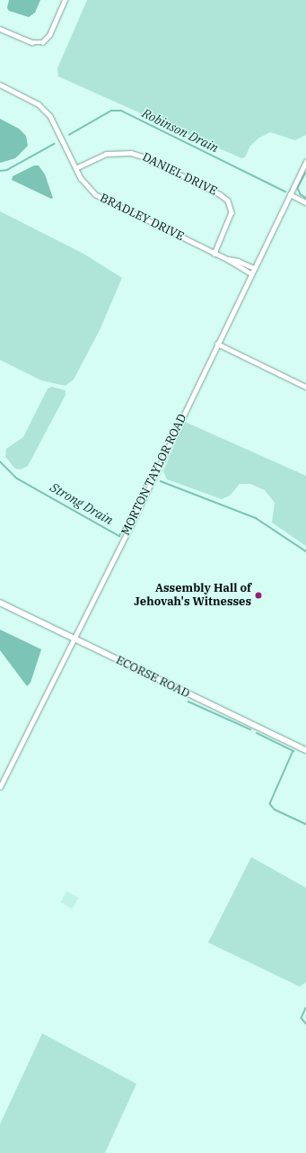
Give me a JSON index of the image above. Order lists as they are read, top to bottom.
{
  "streets": {
    "main road": ["ECORSE ROAD"],
    "street": ["DANIEL DRIVE", "BRADLEY DRIVE", "MORTON TAYLOR ROAD"]
  },
  "crossings": [
    ["DANIEL DRIVE", "BRADLEY DRIVE"],
    ["BRADLEY DRIVE", "MORTON TAYLOR ROAD"],
    ["MORTON TAYLOR ROAD", "ECORSE ROAD"]
  ],
  "water": ["Robinson Drain", "Strong Drain"],
  "places": ["Assembly Hall of Jehovah's Witnesses"]
}
